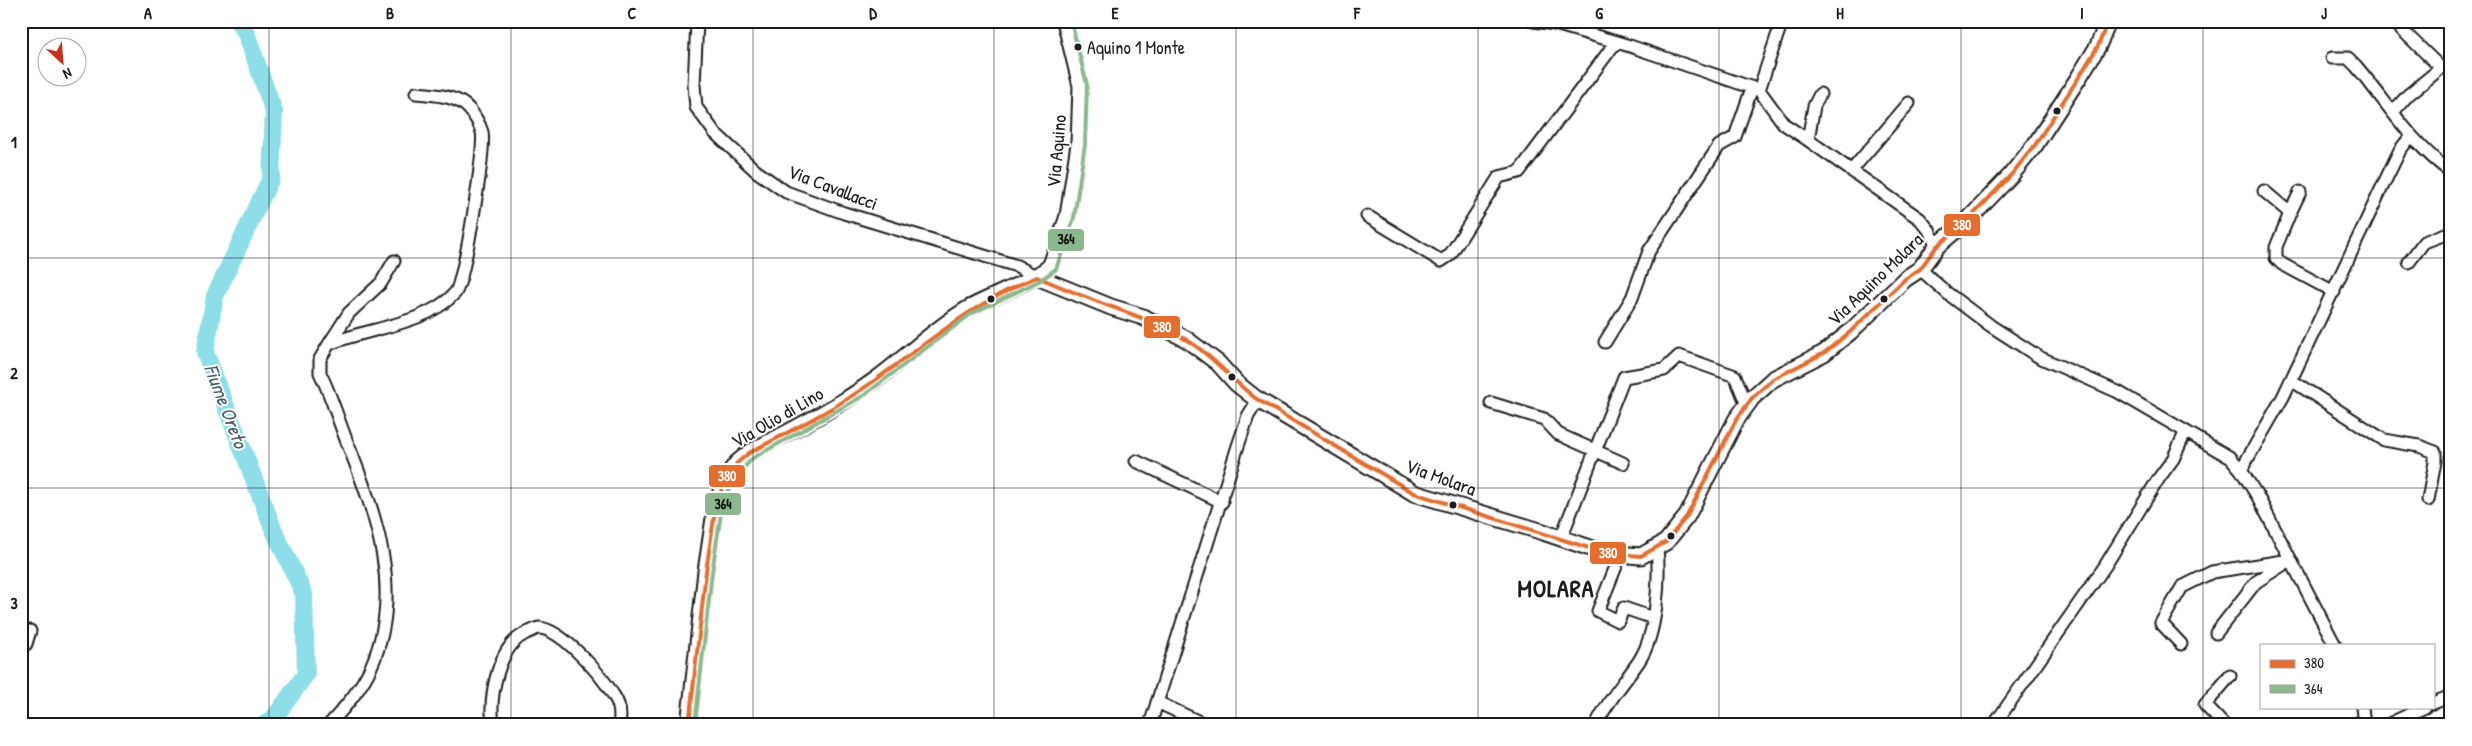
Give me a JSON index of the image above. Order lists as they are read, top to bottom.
{
  "streets": {
    "street": [
      "Via Aquino",
      "Via Cavallacci",
      "Via Aquino Molara",
      "Via Olio di Lino",
      "Via Molara"
    ]
  },
  "crossings": [
    ["Via Aquino", "Via Cavallacci"],
    ["Via Aquino", "Via Olio di Lino"],
    ["Via Aquino", "Via Molara"],
    ["Via Cavallacci", "Via Olio di Lino"],
    ["Via Cavallacci", "Via Molara"],
    ["Via Aquino Molara", "Via Molara"],
    ["Via Olio di Lino", "Via Molara"]
  ],
  "districts": ["MOLARA"],
  "water": ["Fiume Oreto"],
  "places": ["Aquino 1 Monte"],
  "lines": ["transit line 380", "transit line 364"],
  "legend": ["380", "364"],
  "north": "bottom right",
  "grid": {
    "columns": [
      "A",
      "B",
      "C",
      "D",
      "E",
      "F",
      "G",
      "H",
      "I",
      "J"
    ],
    "rows": ["1", "2", "3"]
  }
}
